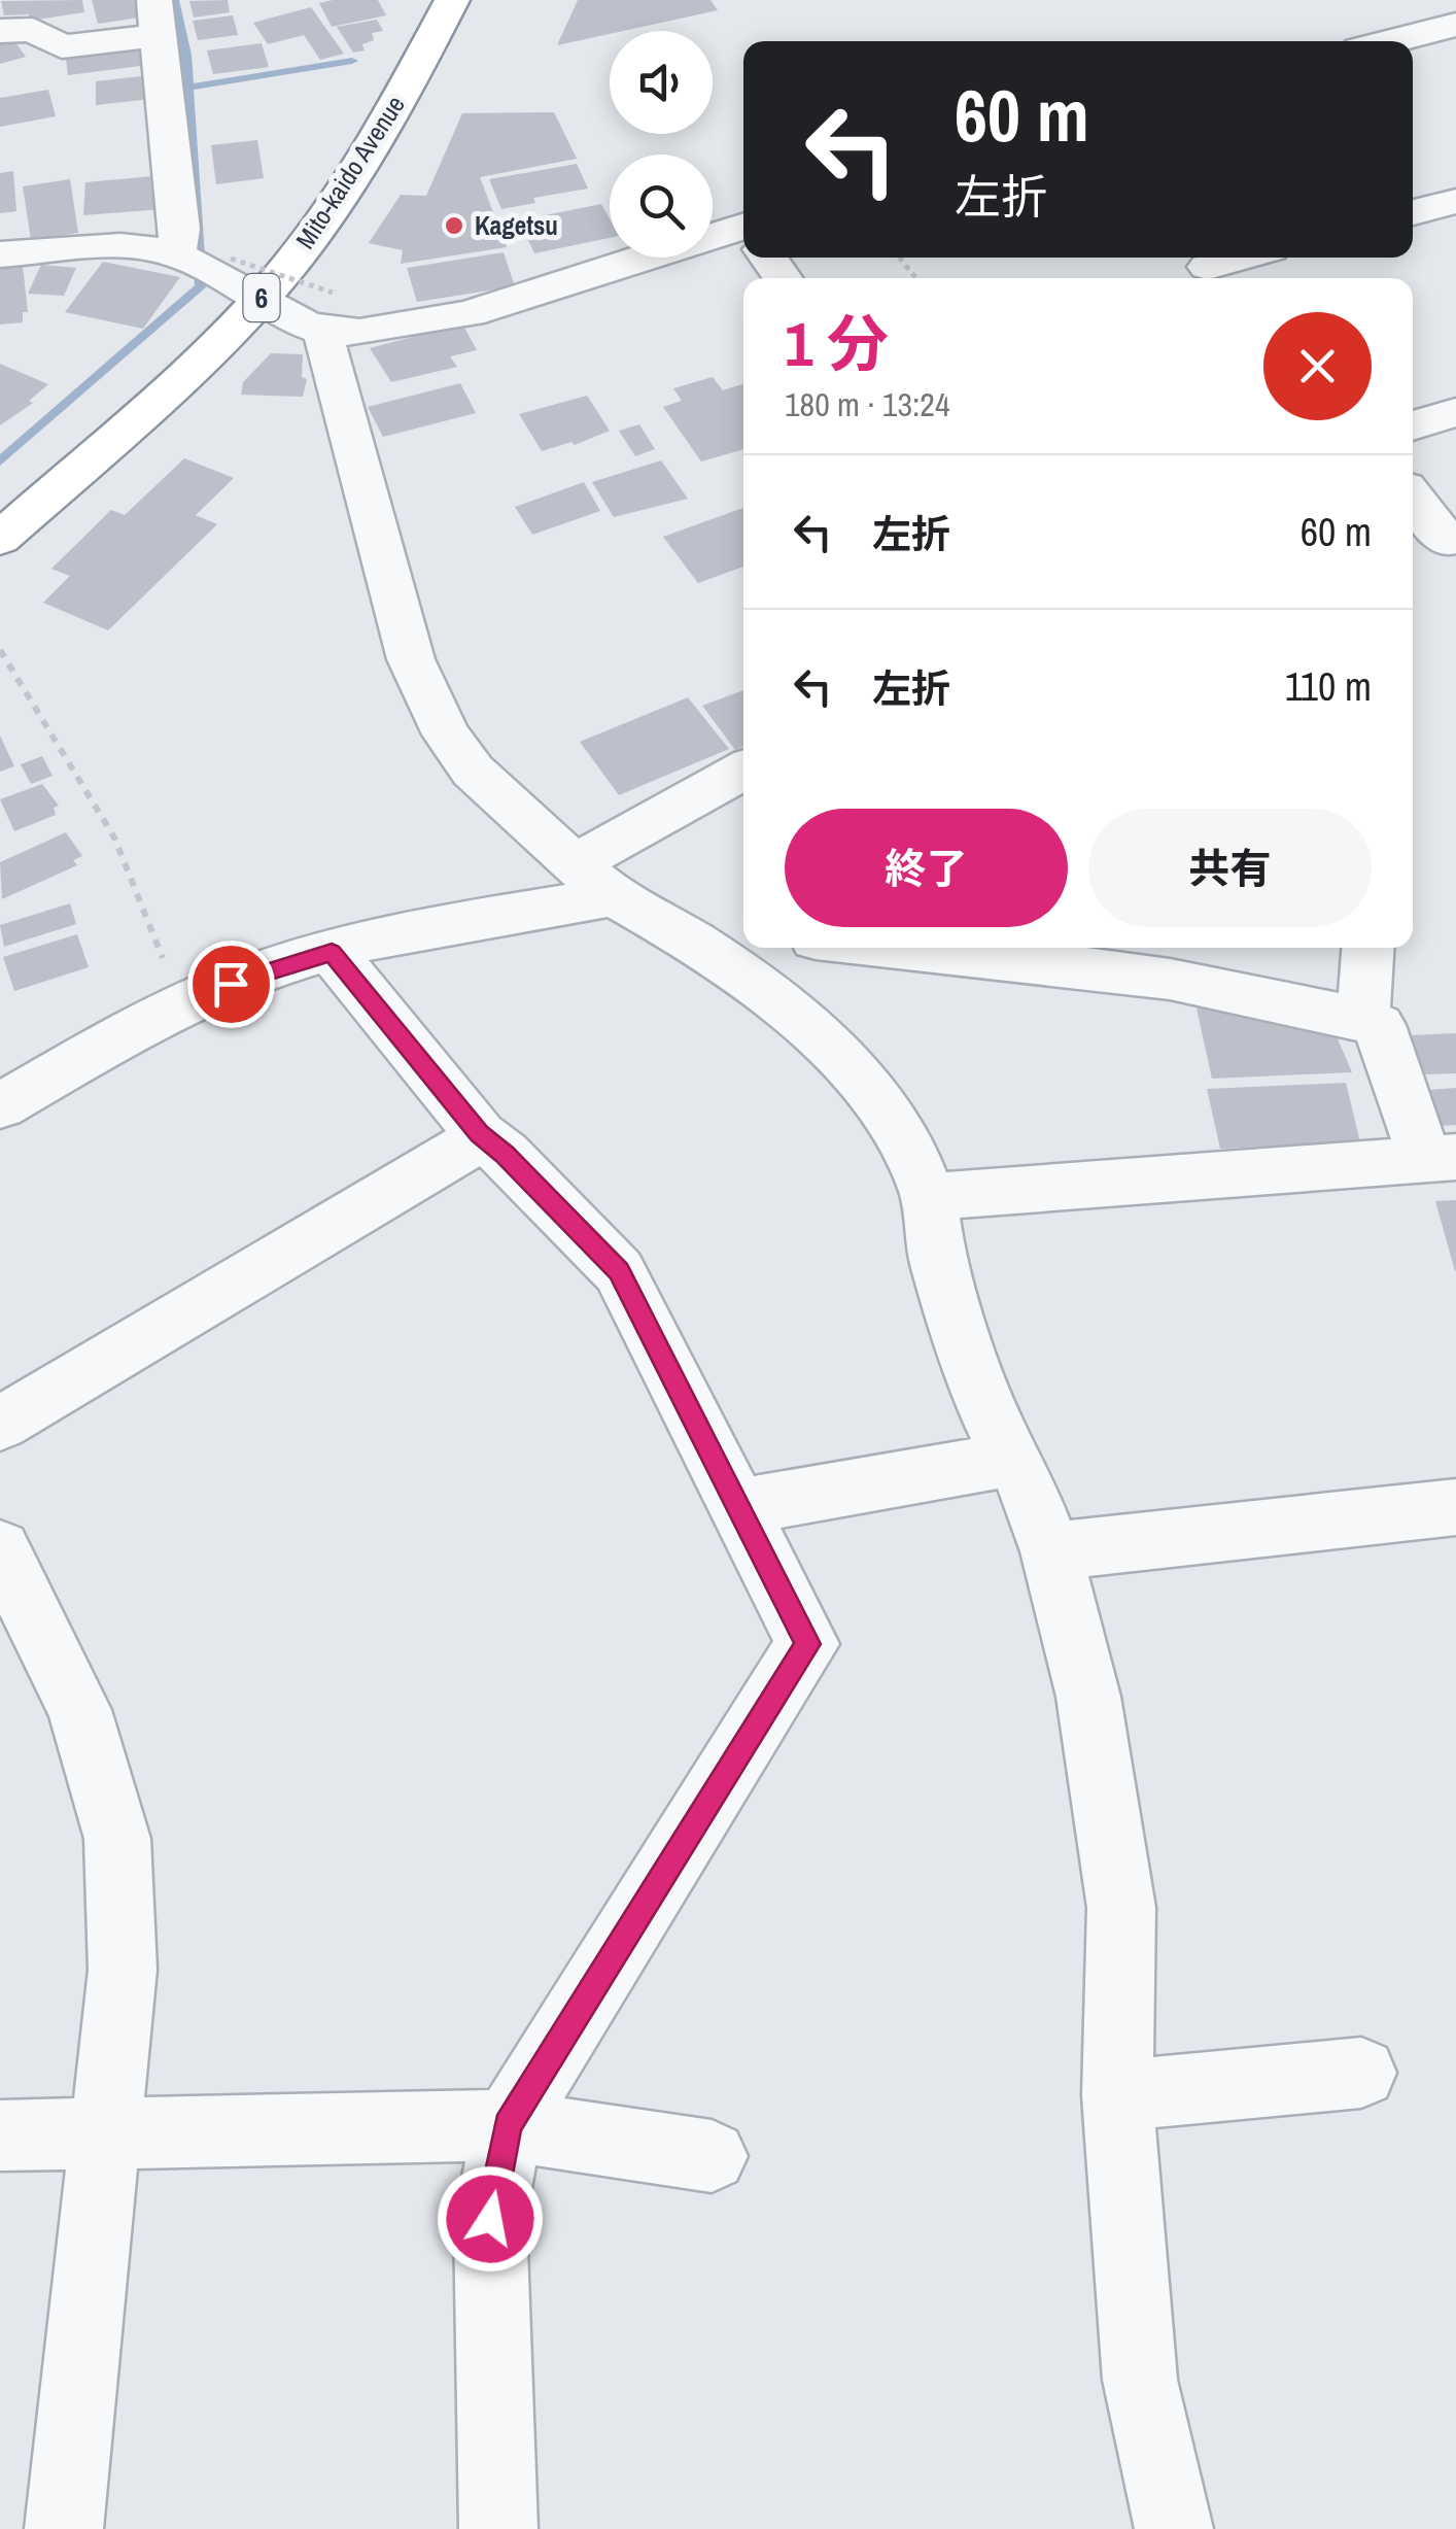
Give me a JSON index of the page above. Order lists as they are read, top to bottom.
{
  "streets": {
    "highway": ["Mito-kaido Avenue", "6"]
  },
  "places": ["Kagetsu"],
  "page": {
    "turn": ["60 m", "左折"],
    "heading": ["1 分", "180 m · 13:24"],
    "list": [
      {
        "name": "左折",
        "value": "60 m"
      },
      {
        "name": "左折",
        "value": "110 m"
      }
    ],
    "buttons": ["終了", "共有"]
  }
}
